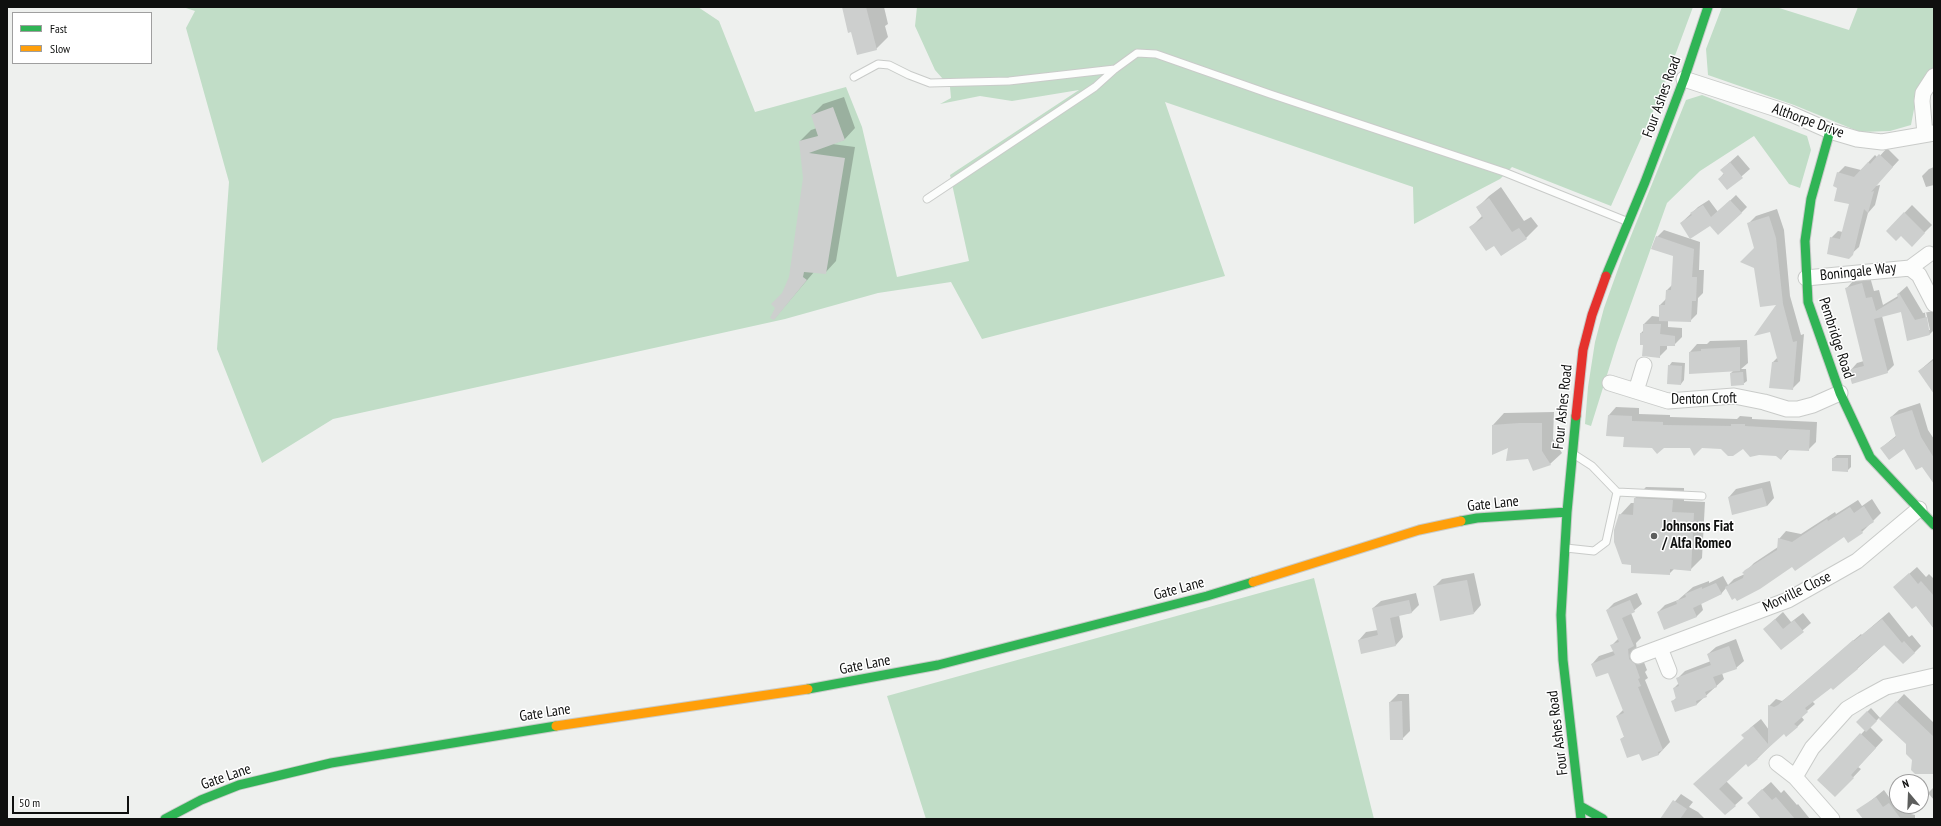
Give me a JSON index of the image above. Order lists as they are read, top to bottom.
{
  "streets": {
    "street": [
      "Four Ashes Road",
      "Althorpe Drive",
      "Boningale Way",
      "Pembridge Road",
      "Denton Croft",
      "Gate Lane",
      "Morville Close"
    ]
  },
  "crossings": [
    ["Four Ashes Road", "Althorpe Drive"],
    ["Four Ashes Road", "Gate Lane"],
    ["Althorpe Drive", "Pembridge Road"],
    ["Boningale Way", "Pembridge Road"],
    ["Pembridge Road", "Denton Croft"],
    ["Pembridge Road", "Morville Close"]
  ],
  "places": ["Johnsons Fiat / Alfa Romeo"],
  "legend": ["Fast", "Slow"],
  "scale_bar": "50 m",
  "north": "top"
}
